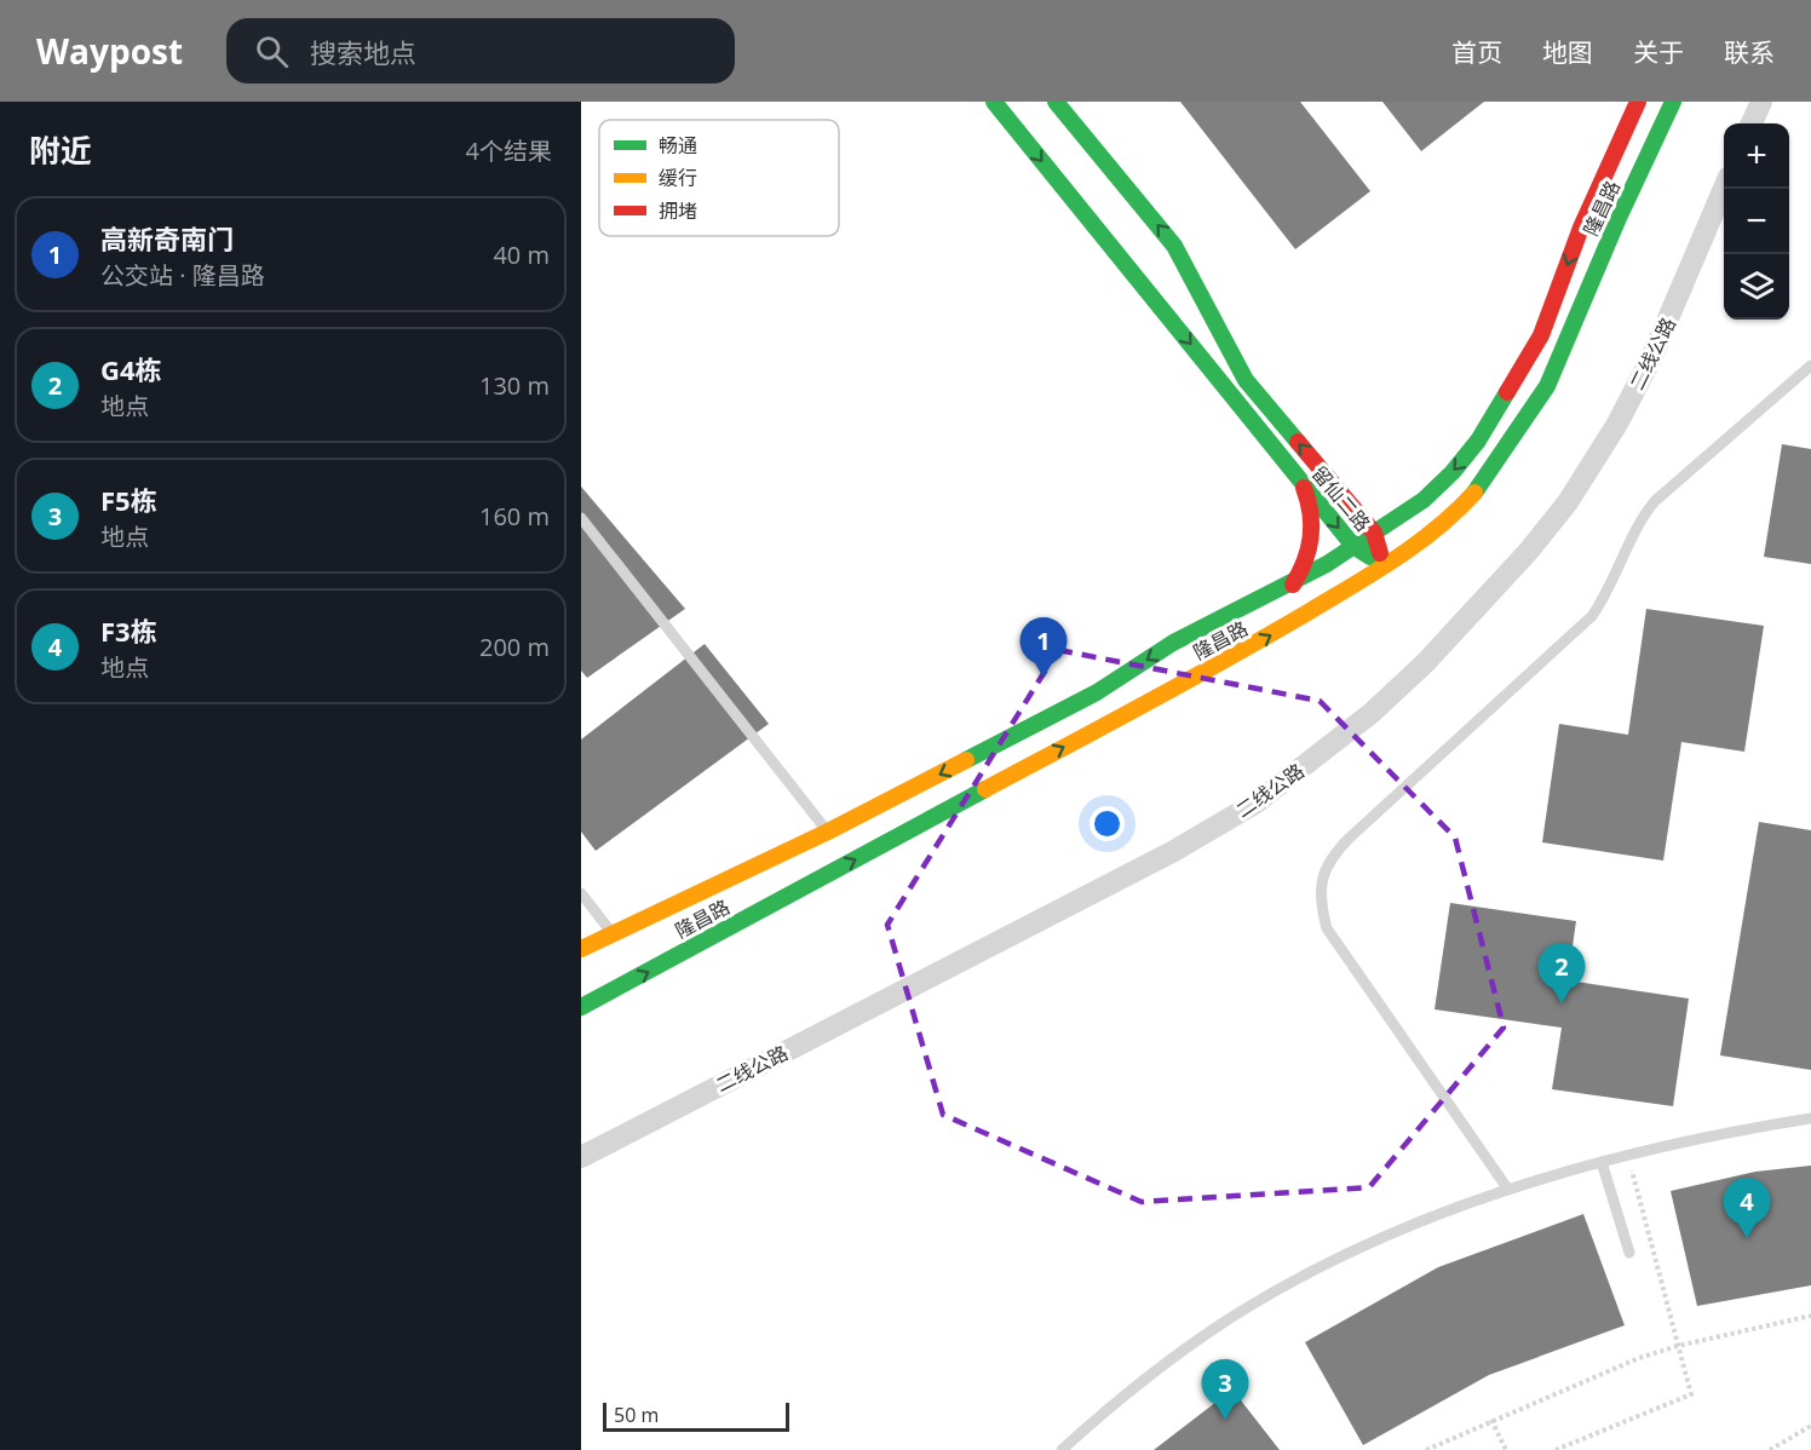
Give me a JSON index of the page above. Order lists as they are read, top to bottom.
{
  "streets": {
    "street": ["隆昌路", "二线公路", "留仙二路"]
  },
  "crossings": [
    ["隆昌路", "留仙二路"]
  ],
  "legend": ["畅通", "缓行", "拥堵"],
  "scale_bar": "50 m",
  "page": {
    "header": "Waypost",
    "search": "搜索地点",
    "nav": [
      "首页",
      "地图",
      "关于",
      "联系"
    ],
    "heading": ["附近", "4个结果"],
    "map_buttons": ["+", "−"],
    "list": [
      {
        "mark": "1",
        "name": "高新奇南门",
        "note": "公交站 · 隆昌路",
        "value": "40 m"
      },
      {
        "mark": "2",
        "name": "G4栋",
        "note": "地点",
        "value": "130 m"
      },
      {
        "mark": "3",
        "name": "F5栋",
        "note": "地点",
        "value": "160 m"
      },
      {
        "mark": "4",
        "name": "F3栋",
        "note": "地点",
        "value": "200 m"
      }
    ],
    "pins": [
      "1",
      "2",
      "4",
      "3"
    ],
    "scale": "50 m"
  }
}
